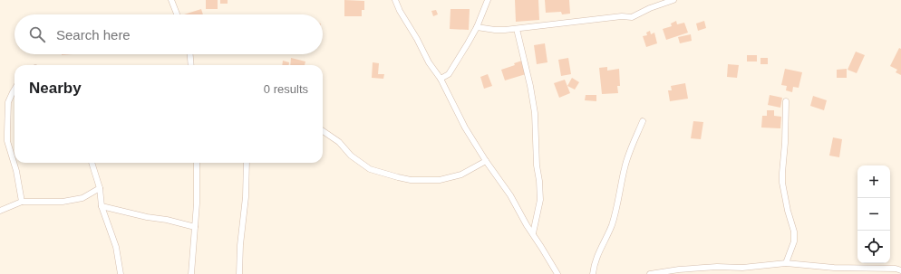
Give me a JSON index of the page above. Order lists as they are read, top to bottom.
{
  "page": {
    "search": "Search here",
    "heading": ["Nearby", "0 results"],
    "map_buttons": ["+", "−"]
  }
}
